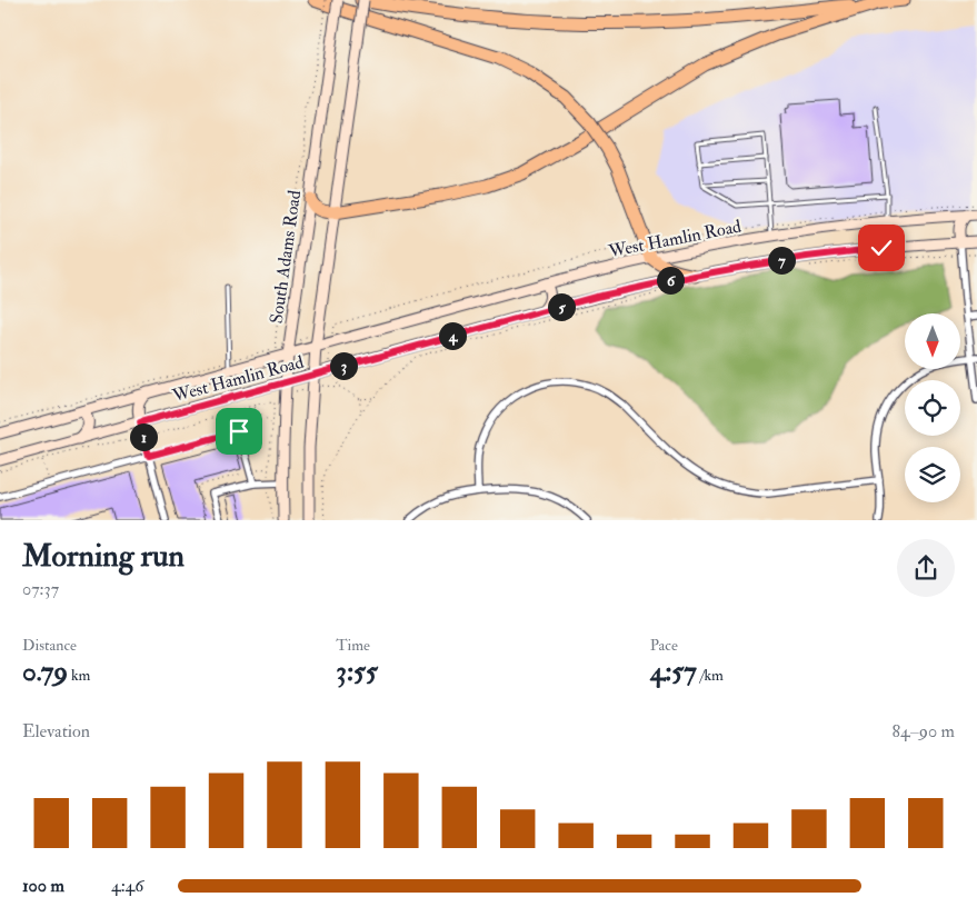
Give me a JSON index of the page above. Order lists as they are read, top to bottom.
{
  "streets": {
    "main road": ["West Hamlin Road", "South Adams Road"]
  },
  "crossings": [
    ["West Hamlin Road", "South Adams Road"]
  ],
  "north": "bottom",
  "page": {
    "pins": [
      "7",
      "6",
      "5",
      "4",
      "3",
      "1"
    ],
    "heading": ["Morning run", "07:37"],
    "stats": [
      ["Distance", "0.79 km"],
      ["Time", "3:55"],
      ["Pace", "4:57 /km"]
    ],
    "chart": ["Elevation", "84–90 m"],
    "list": [
      {
        "name": "100 m",
        "note": "4:46"
      }
    ]
  }
}
